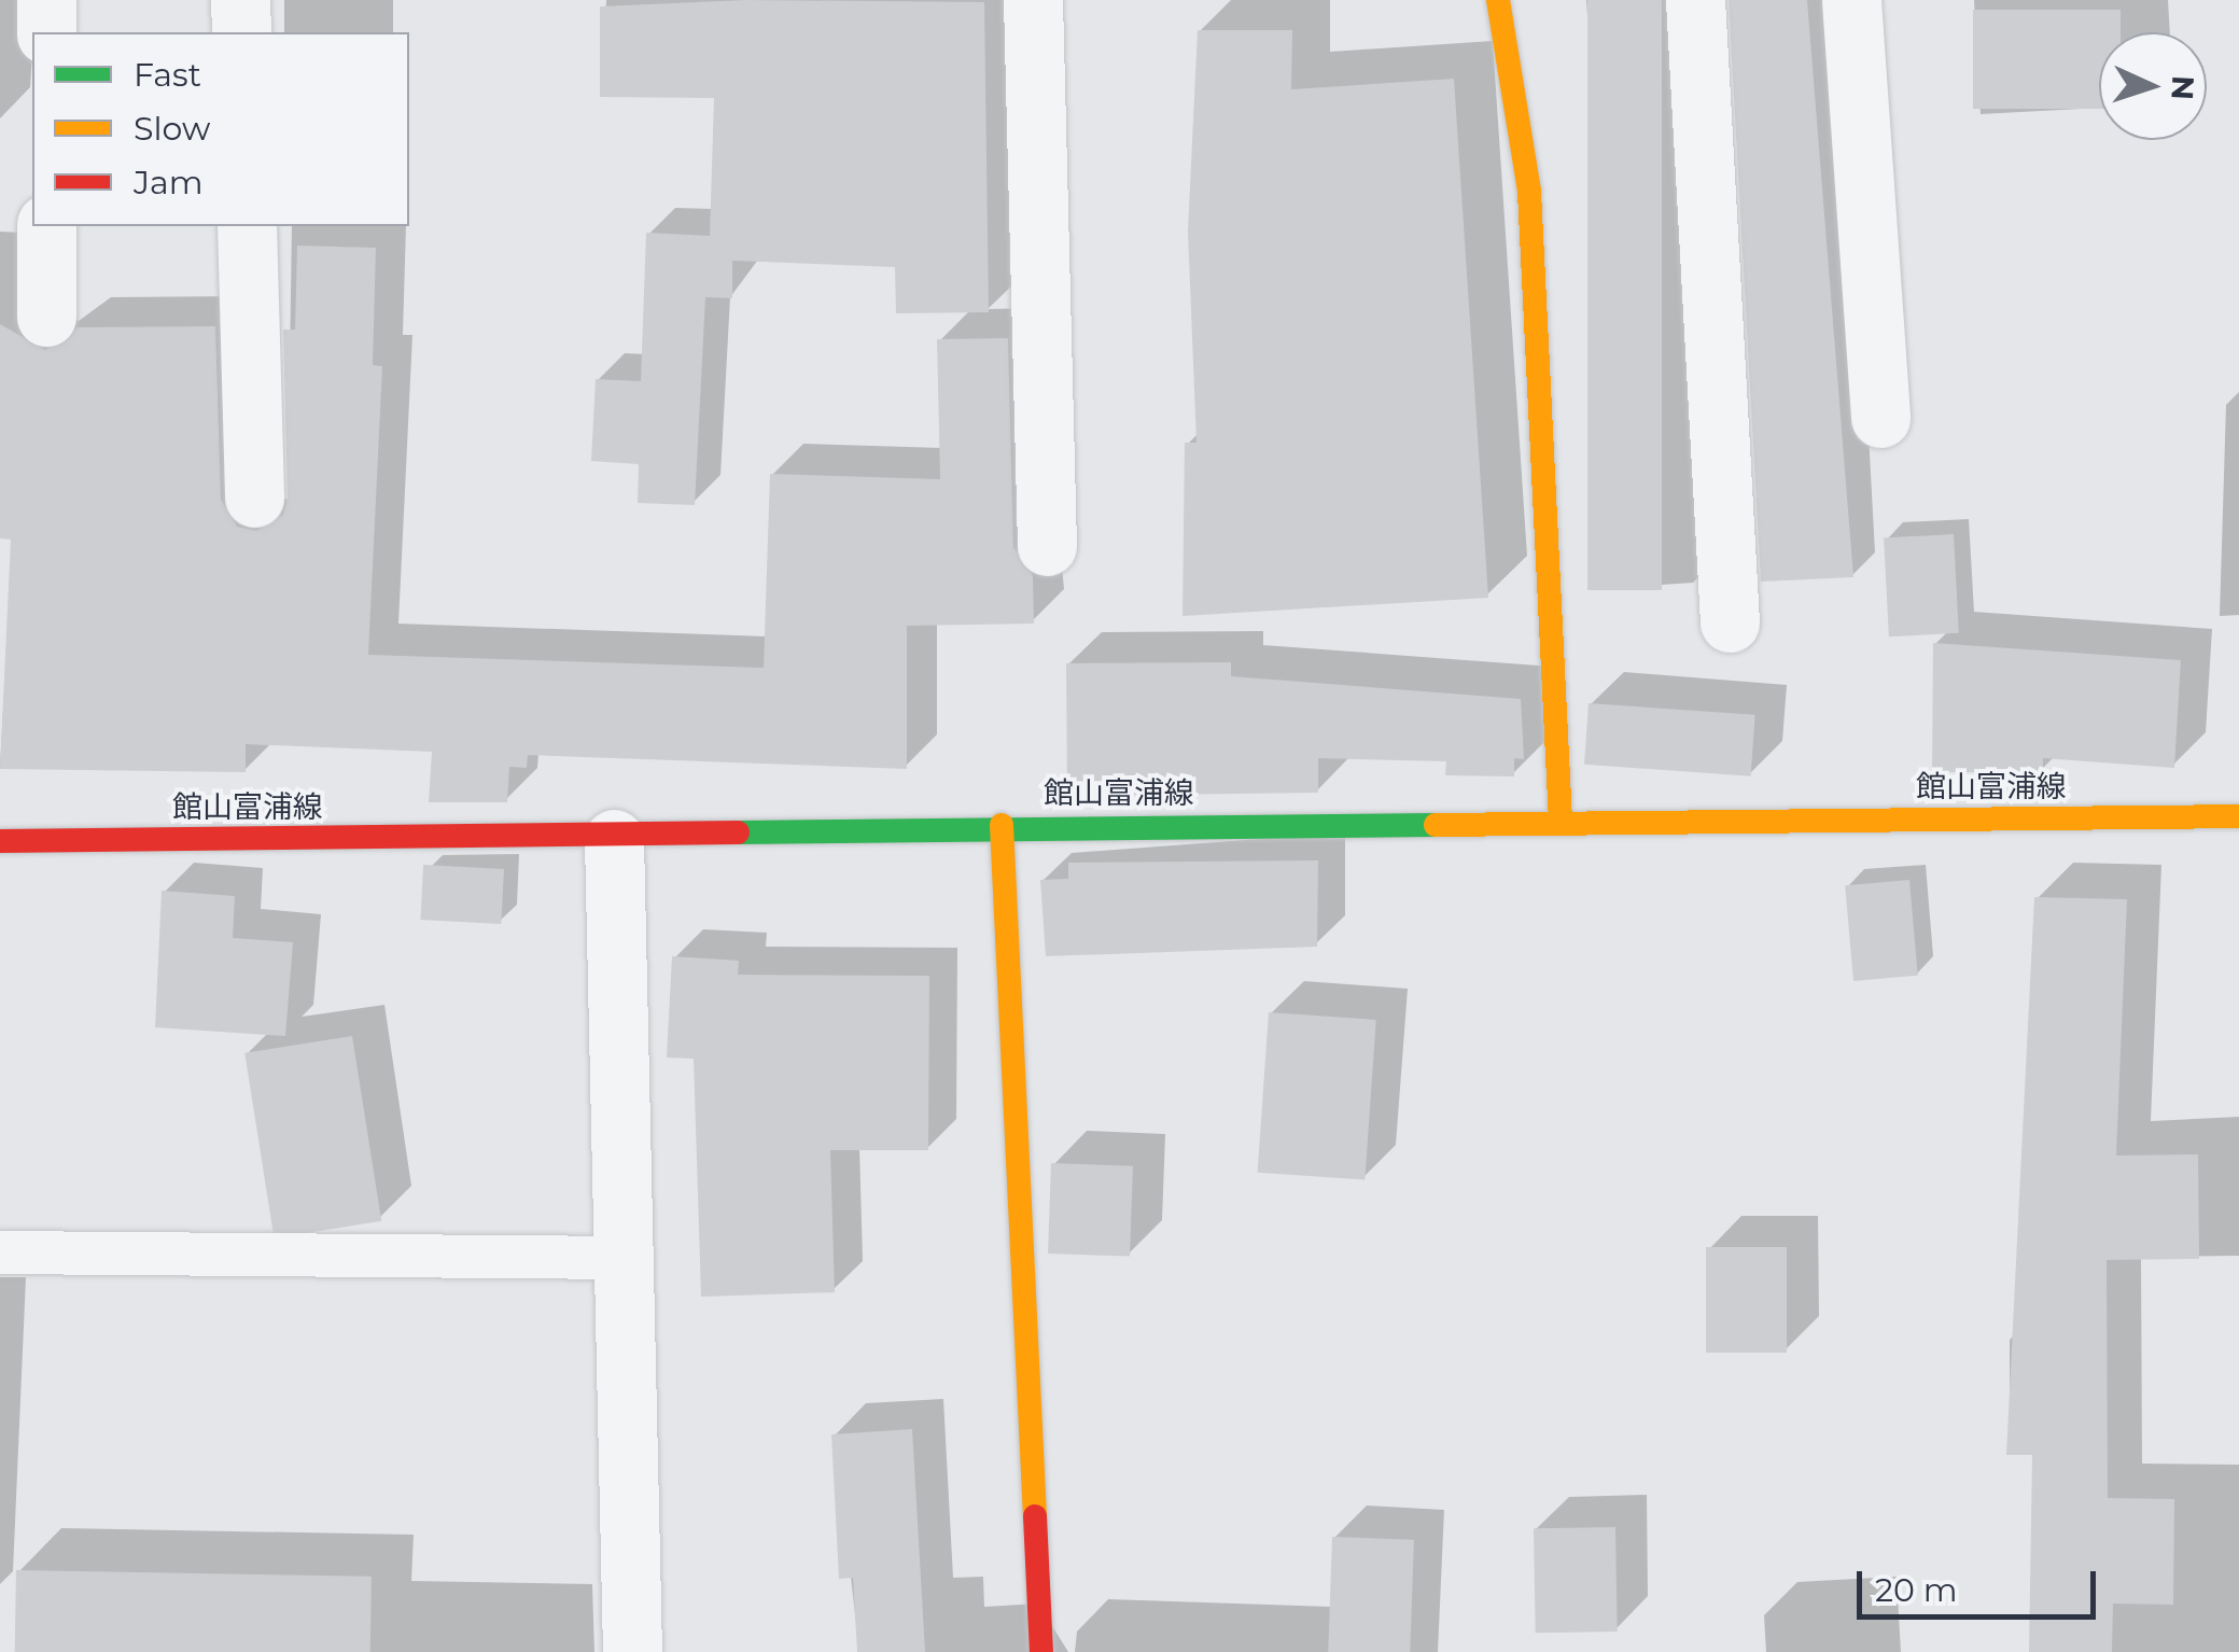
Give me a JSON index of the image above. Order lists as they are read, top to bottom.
{
  "streets": {
    "main road": ["館山富浦線"]
  },
  "legend": ["Fast", "Slow", "Jam"],
  "scale_bar": "20 m",
  "north": "right"
}
